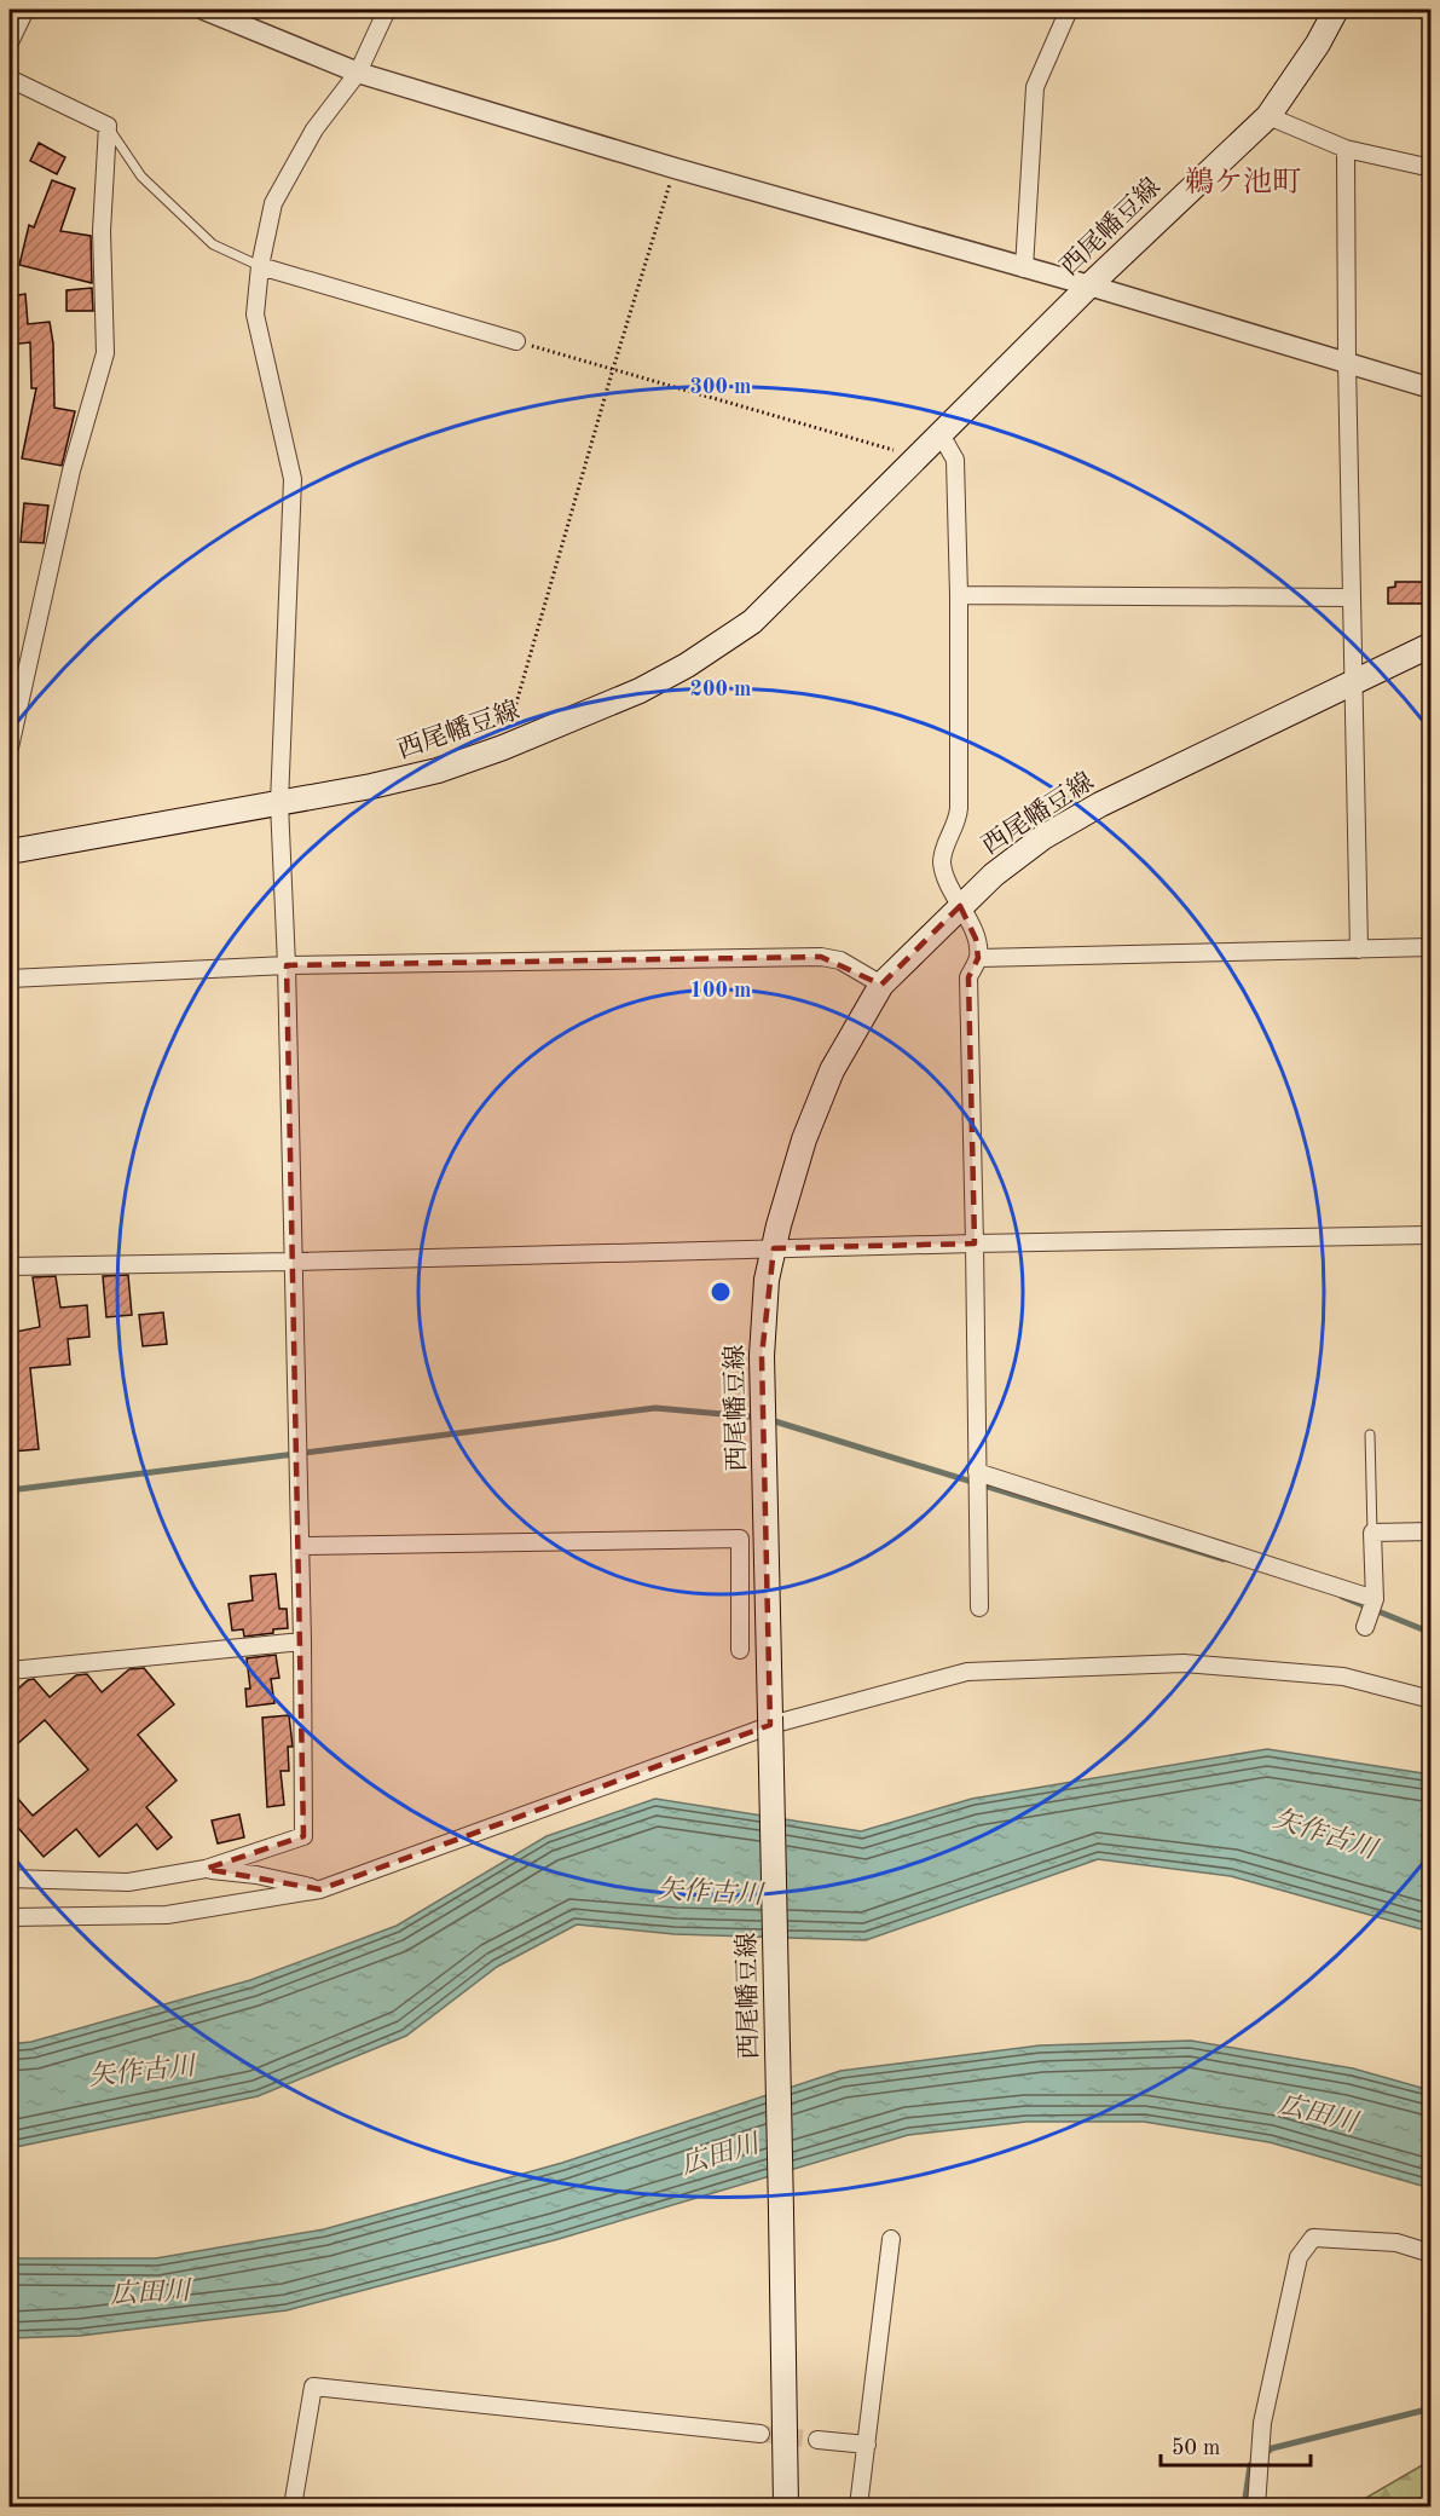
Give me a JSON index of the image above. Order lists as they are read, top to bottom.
{
  "streets": {
    "main road": ["西尾幡豆線"]
  },
  "districts": ["鵜ケ池町"],
  "water": ["矢作古川", "広田川"],
  "scale_bar": "50 m",
  "rings": ["300 m", "200 m", "100 m"]
}
